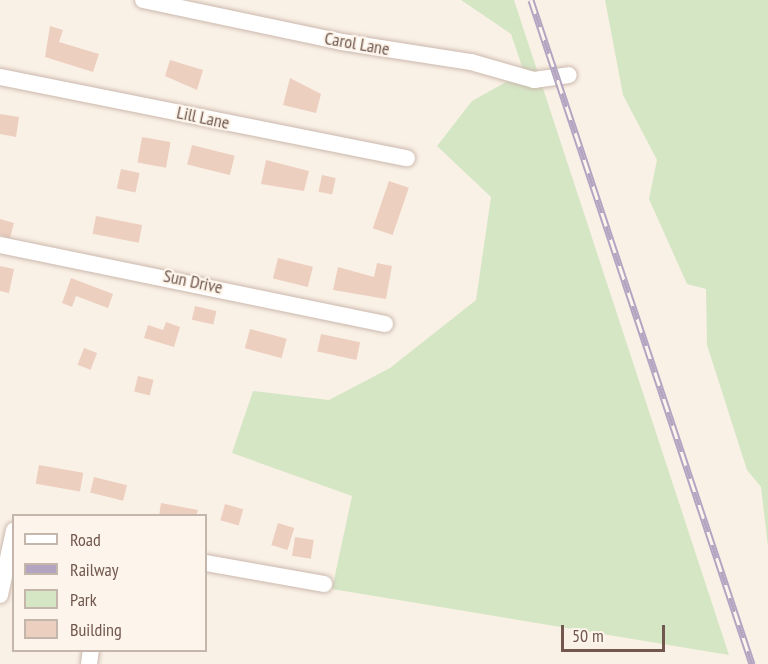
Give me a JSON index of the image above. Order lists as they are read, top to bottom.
{
  "streets": {
    "street": ["Carol Lane", "Lill Lane", "Sun Drive"]
  },
  "legend": [
    "Road",
    "Railway",
    "Park",
    "Building"
  ],
  "scale_bar": "50 m"
}
